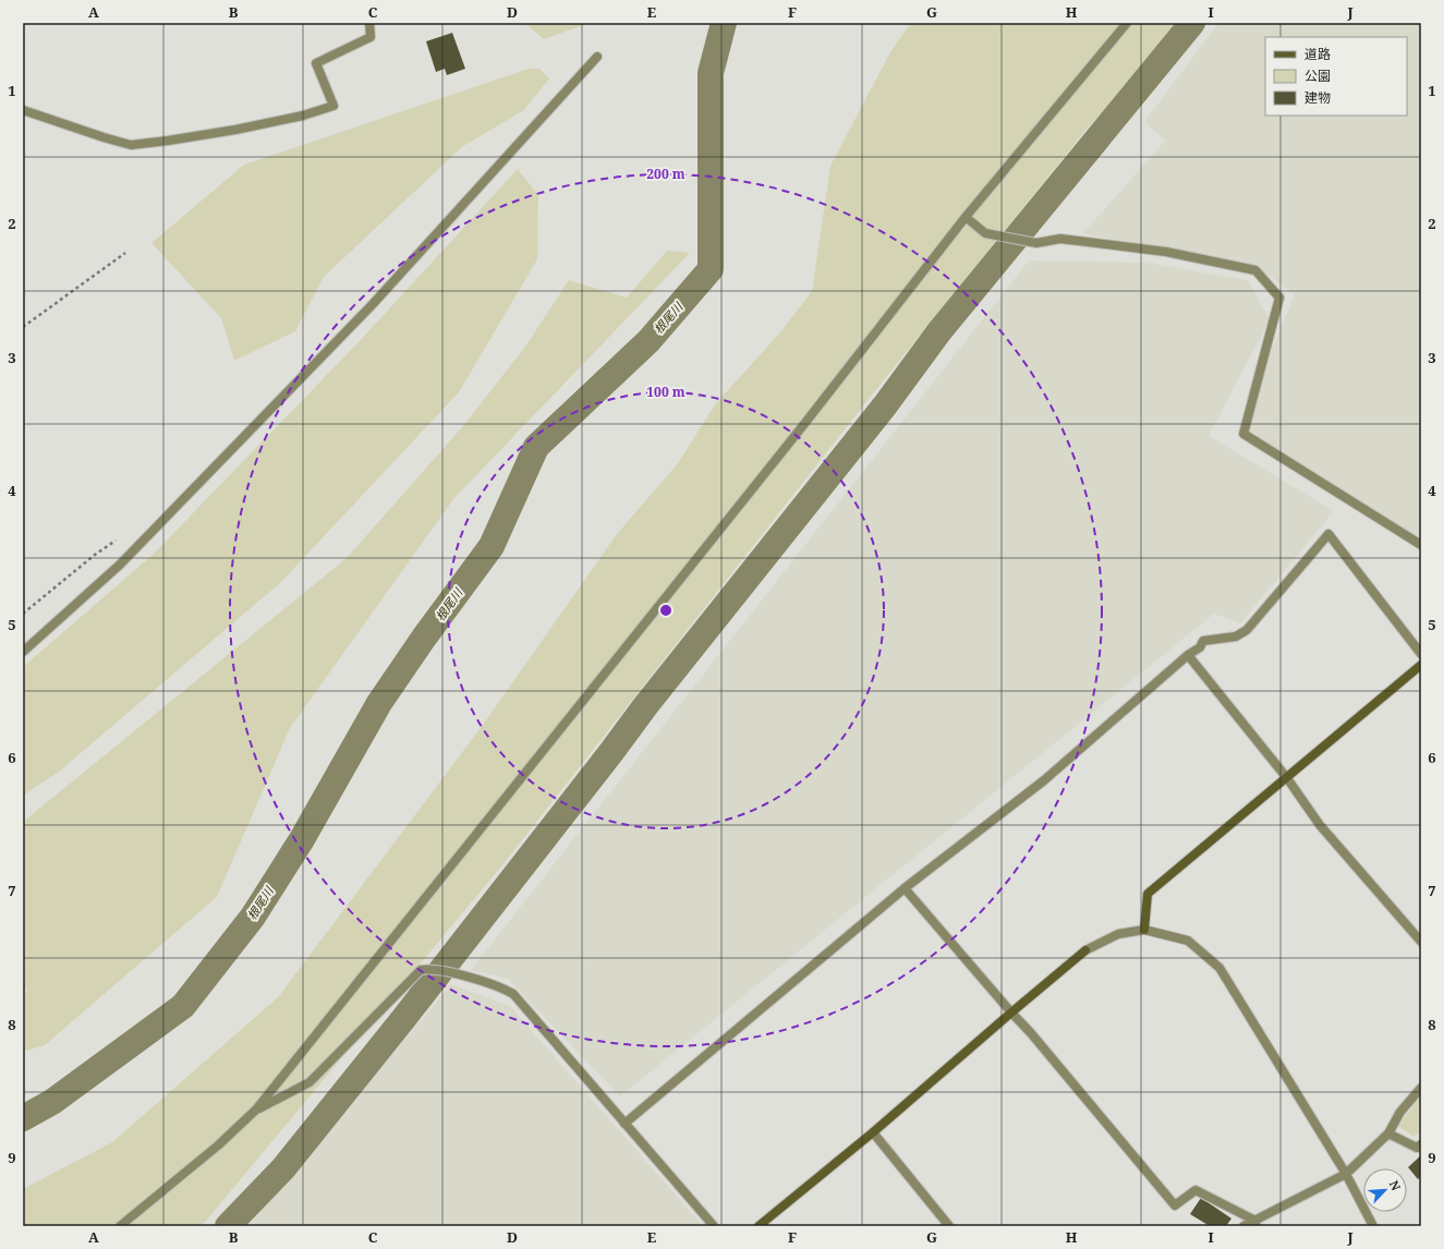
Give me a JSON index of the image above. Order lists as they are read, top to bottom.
{
  "water": ["根尾川"],
  "legend": ["道路", "公園", "建物"],
  "north": "top right",
  "grid": {
    "columns": [
      "A",
      "B",
      "C",
      "D",
      "E",
      "F",
      "G",
      "H",
      "I",
      "J"
    ],
    "rows": [
      "1",
      "2",
      "3",
      "4",
      "5",
      "6",
      "7",
      "8",
      "9"
    ]
  },
  "rings": ["200 m", "100 m"]
}
